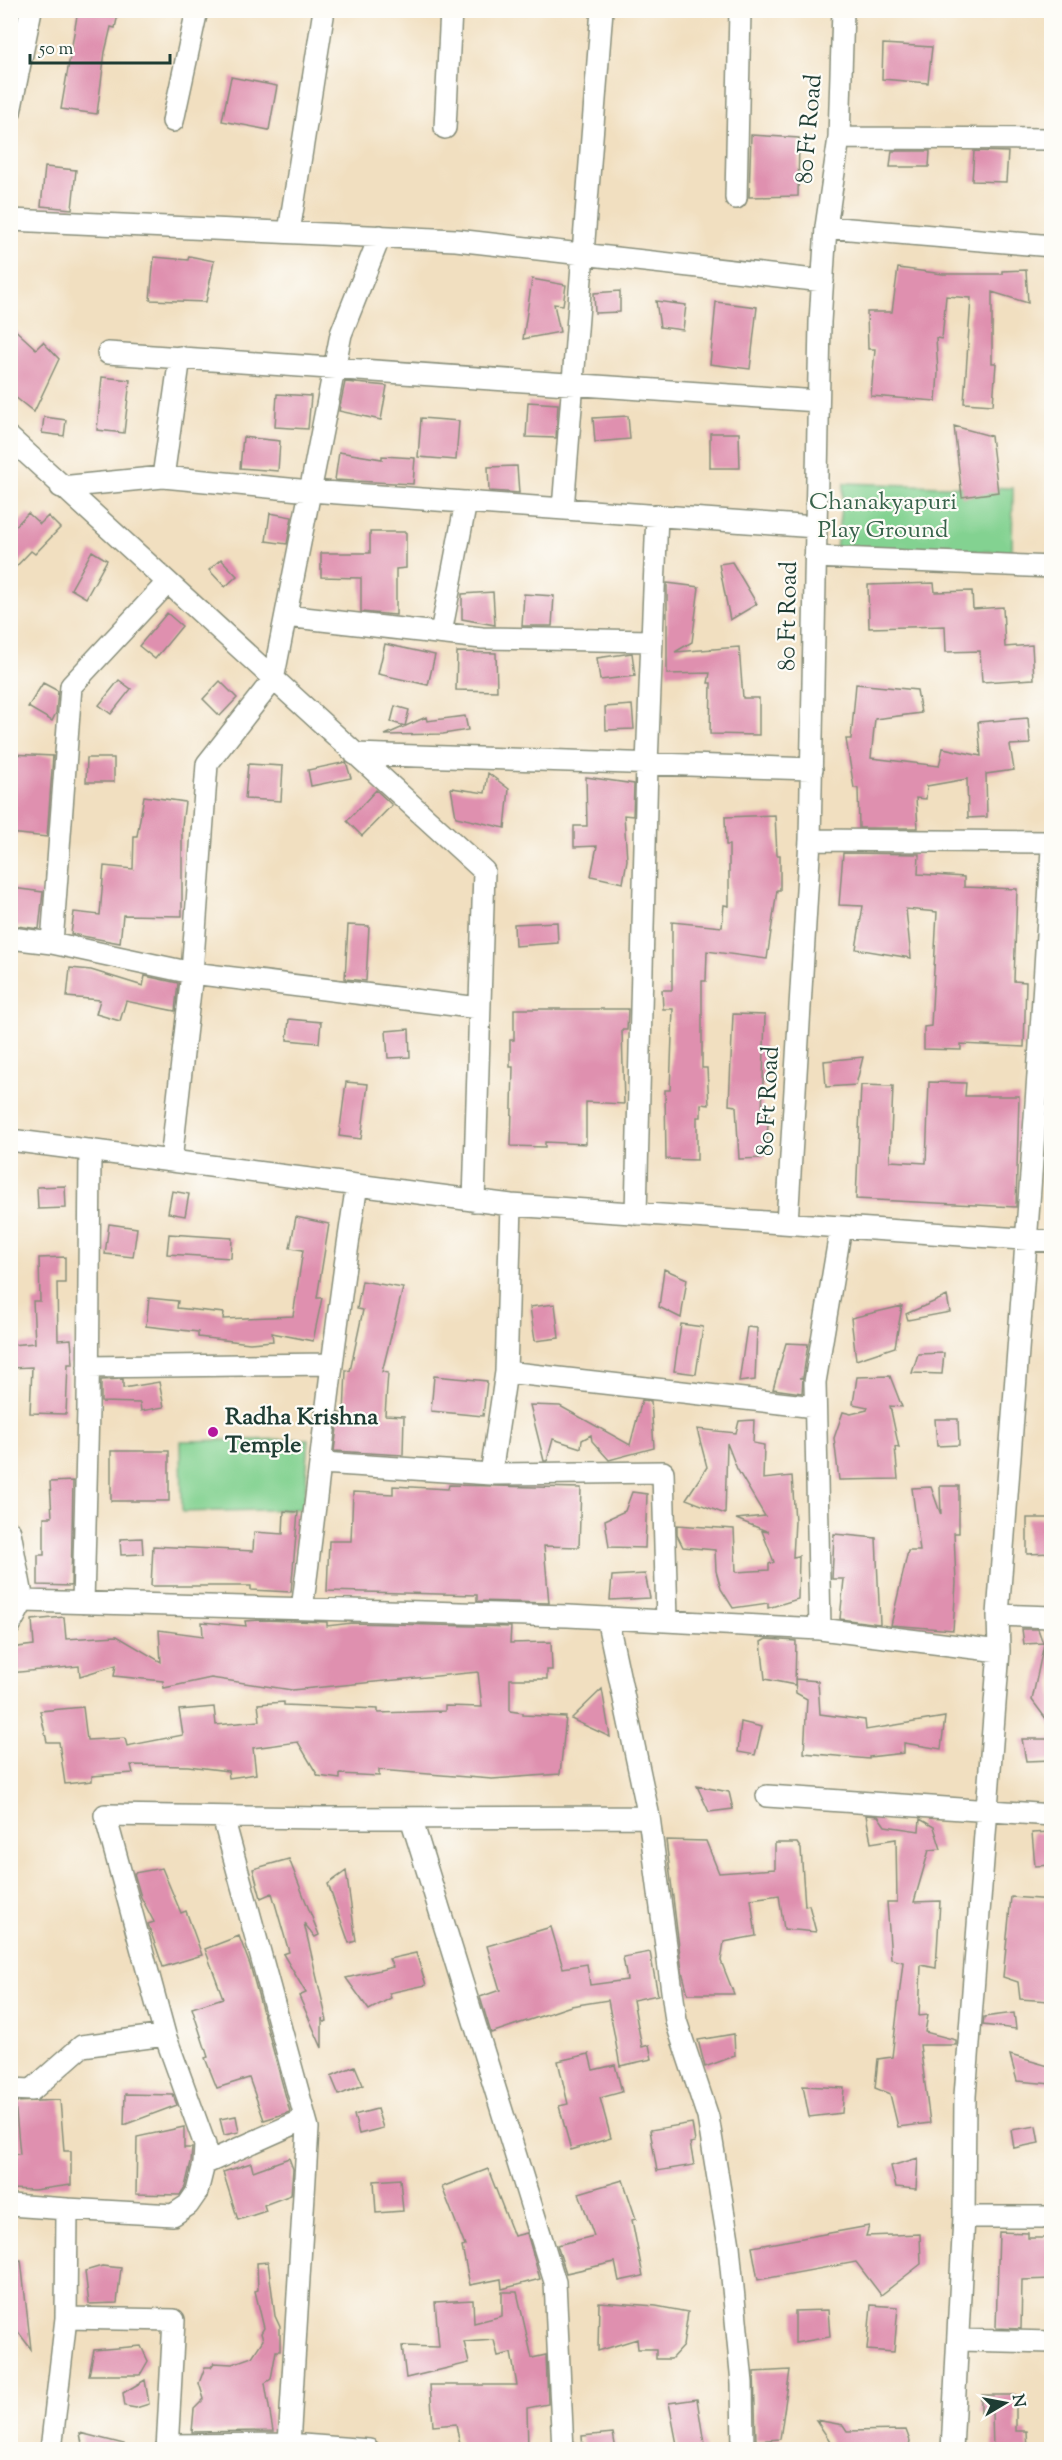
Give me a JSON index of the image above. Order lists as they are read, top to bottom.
{
  "streets": {
    "street": ["80 Ft Road"]
  },
  "parks": ["Chanakyapuri Play Ground"],
  "places": ["Radha Krishna Temple"],
  "scale_bar": "50 m",
  "north": "right"
}
